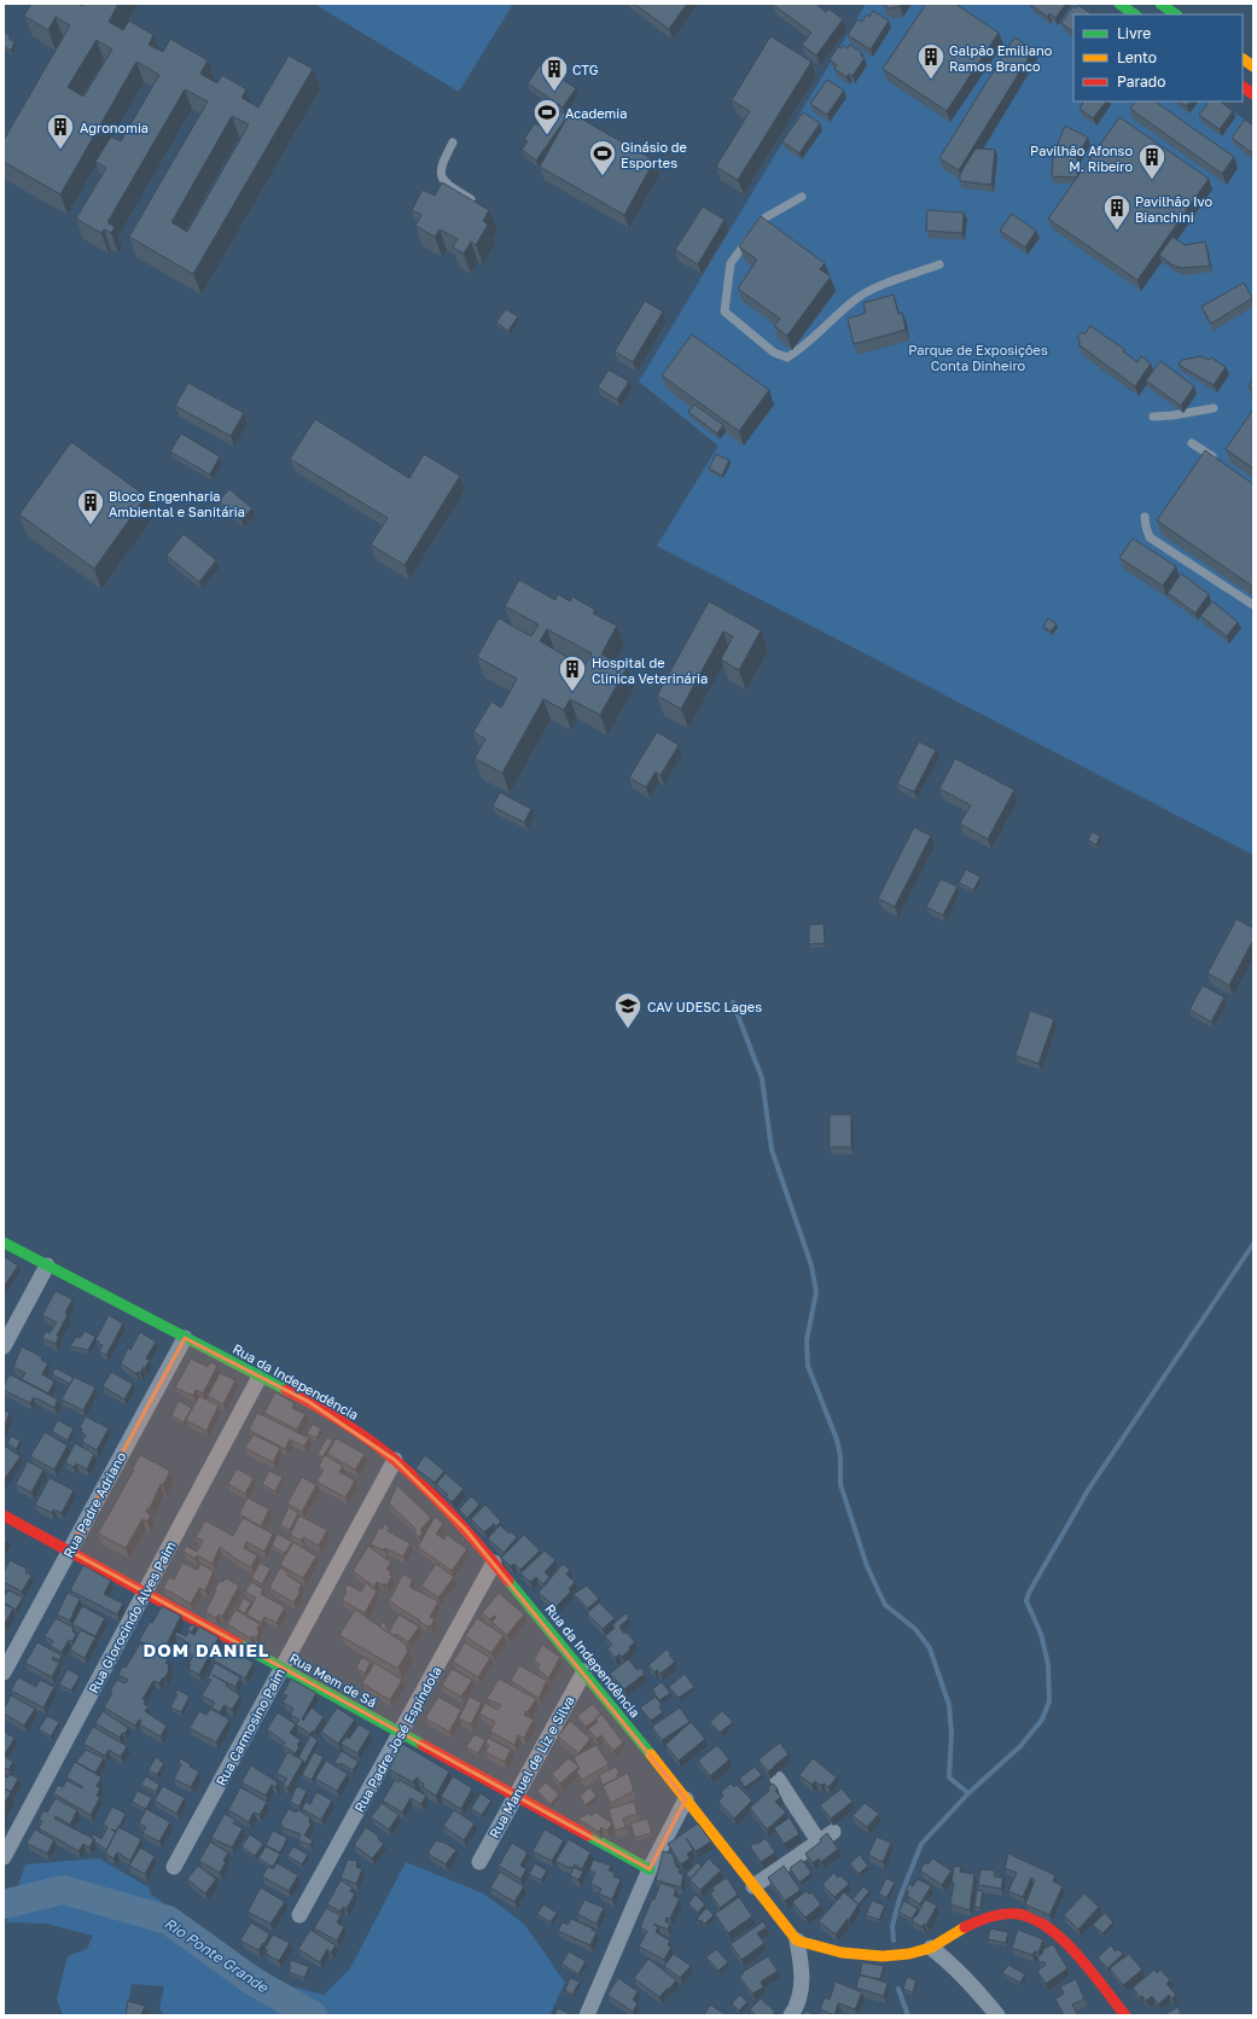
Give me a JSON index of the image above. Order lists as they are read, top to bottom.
{
  "streets": {
    "street": [
      "Rua da Independência",
      "Rua Padre Adriano",
      "Rua Glorocindo Alves Paim",
      "Rua Mem de Sá",
      "Rua Carmosino Paim",
      "Rua Padre José Espíndola",
      "Rua Manuel de Liz e Silva"
    ]
  },
  "crossings": [
    ["Rua da Independência", "Rua Padre Adriano"],
    ["Rua da Independência", "Rua Glorocindo Alves Paim"],
    ["Rua da Independência", "Rua Carmosino Paim"],
    ["Rua da Independência", "Rua Padre José Espíndola"],
    ["Rua da Independência", "Rua Manuel de Liz e Silva"],
    ["Rua Padre Adriano", "Rua Mem de Sá"],
    ["Rua Glorocindo Alves Paim", "Rua Mem de Sá"],
    ["Rua Mem de Sá", "Rua Carmosino Paim"],
    ["Rua Mem de Sá", "Rua Padre José Espíndola"],
    ["Rua Mem de Sá", "Rua Manuel de Liz e Silva"]
  ],
  "districts": ["DOM DANIEL"],
  "water": ["Rio Ponte Grande"],
  "parks": ["Parque de Exposições Conta Dinheiro"],
  "places": {
    "building": [
      "Galpão Emiliano Ramos Branco",
      "CTG",
      "Agronomia",
      "Pavilhão Afonso M. Ribeiro",
      "Pavilhão Ivo Bianchini",
      "Bloco Engenharia Ambiental e Sanitária",
      "Hospital de Clinica Veterinária"
    ],
    "sports": ["Academia", "Ginásio de Esportes"],
    "school or university": ["CAV UDESC Lages"]
  },
  "legend": ["Livre", "Lento", "Parado"]
}
